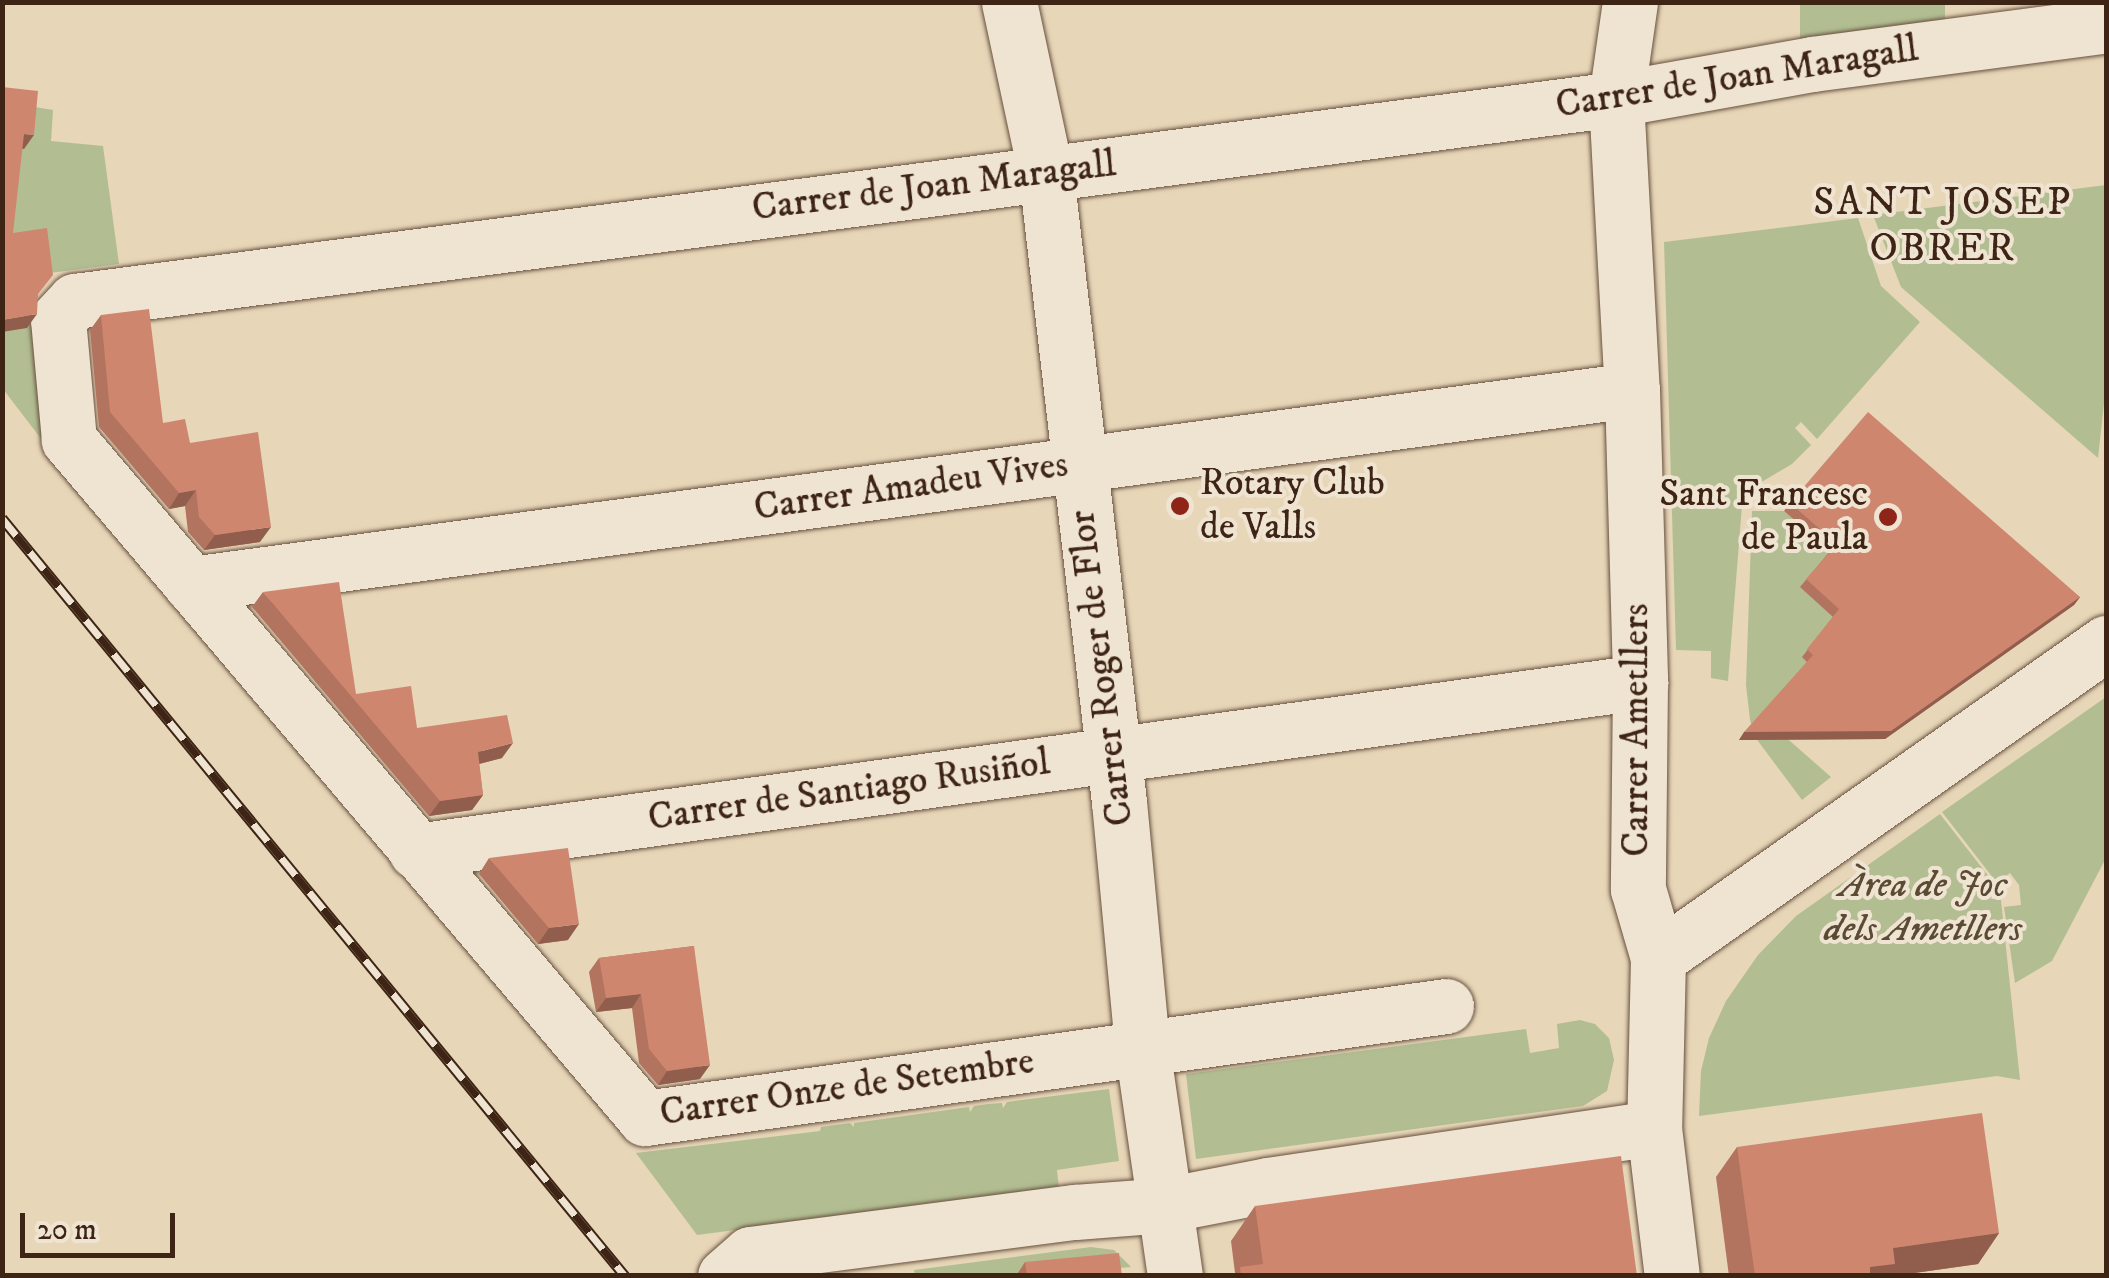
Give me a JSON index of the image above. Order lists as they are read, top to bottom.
{
  "streets": {
    "street": [
      "Carrer de Joan Maragall",
      "Carrer Amadeu Vives",
      "Carrer Roger de Flor",
      "Carrer Ametllers",
      "Carrer de Santiago Rusiñol",
      "Carrer Onze de Setembre"
    ]
  },
  "crossings": [
    ["Carrer de Joan Maragall", "Carrer Amadeu Vives"],
    ["Carrer de Joan Maragall", "Carrer Roger de Flor"],
    ["Carrer de Joan Maragall", "Carrer Ametllers"],
    ["Carrer de Joan Maragall", "Carrer Onze de Setembre"],
    ["Carrer Amadeu Vives", "Carrer Roger de Flor"],
    ["Carrer Amadeu Vives", "Carrer Ametllers"],
    ["Carrer Amadeu Vives", "Carrer Onze de Setembre"],
    ["Carrer Roger de Flor", "Carrer de Santiago Rusiñol"],
    ["Carrer Roger de Flor", "Carrer Onze de Setembre"],
    ["Carrer Ametllers", "Carrer de Santiago Rusiñol"],
    ["Carrer de Santiago Rusiñol", "Carrer Onze de Setembre"]
  ],
  "districts": ["SANT JOSEP OBRER"],
  "parks": ["Àrea de Joc dels Ametllers"],
  "places": ["Rotary Club de Valls", "Sant Francesc de Paula"],
  "scale_bar": "20 m"
}
